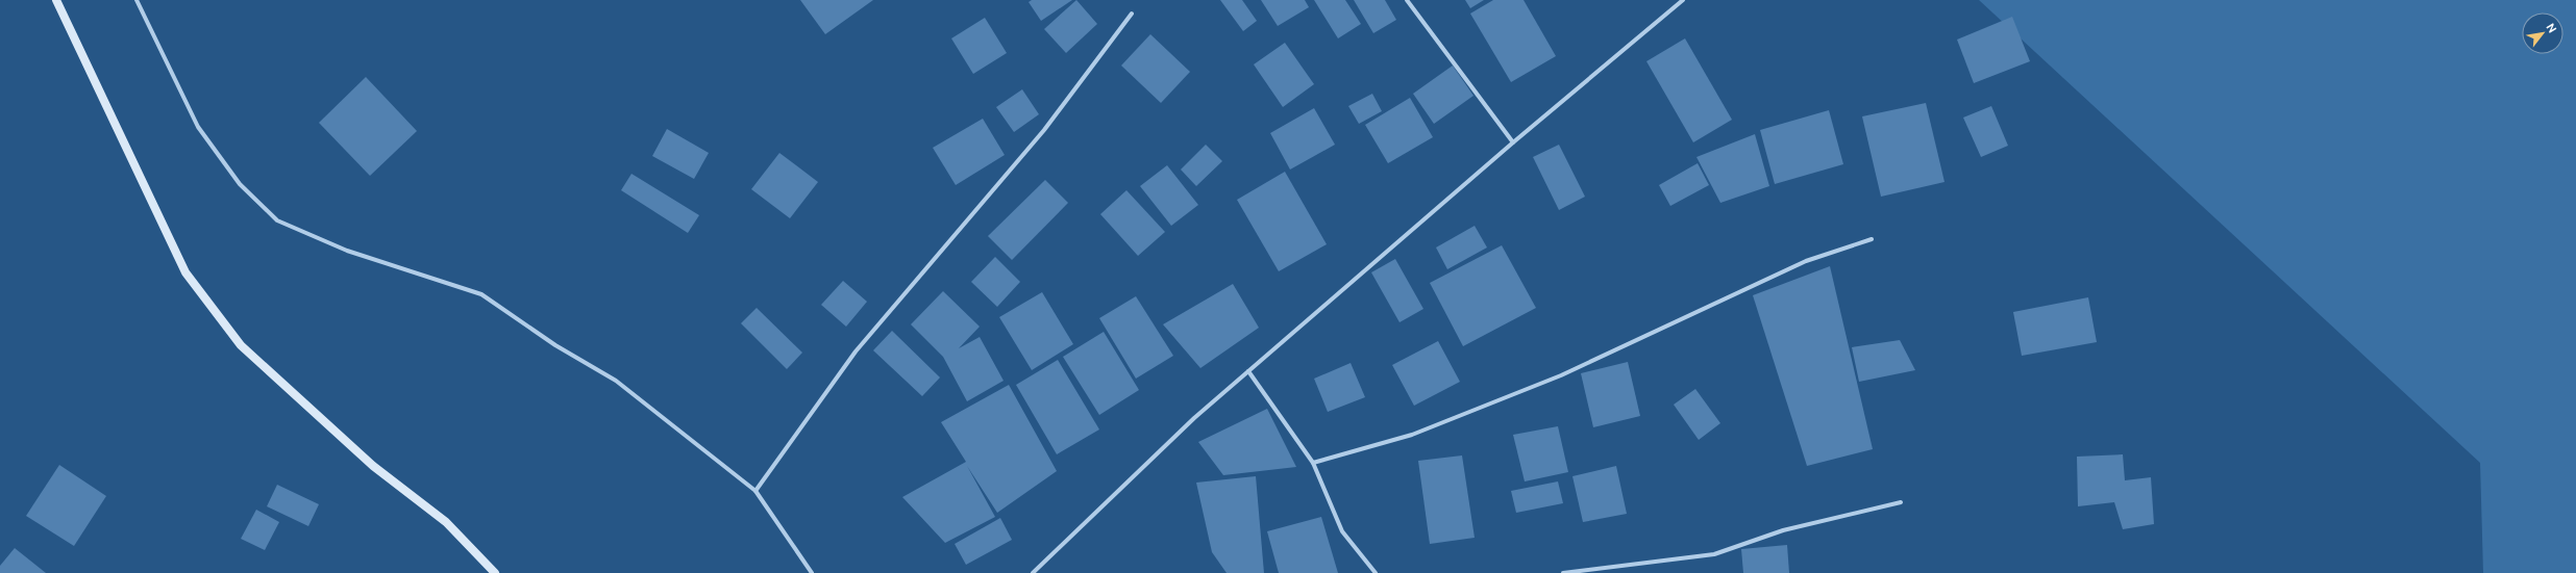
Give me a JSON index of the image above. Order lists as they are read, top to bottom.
{
  "north": "top right"
}
